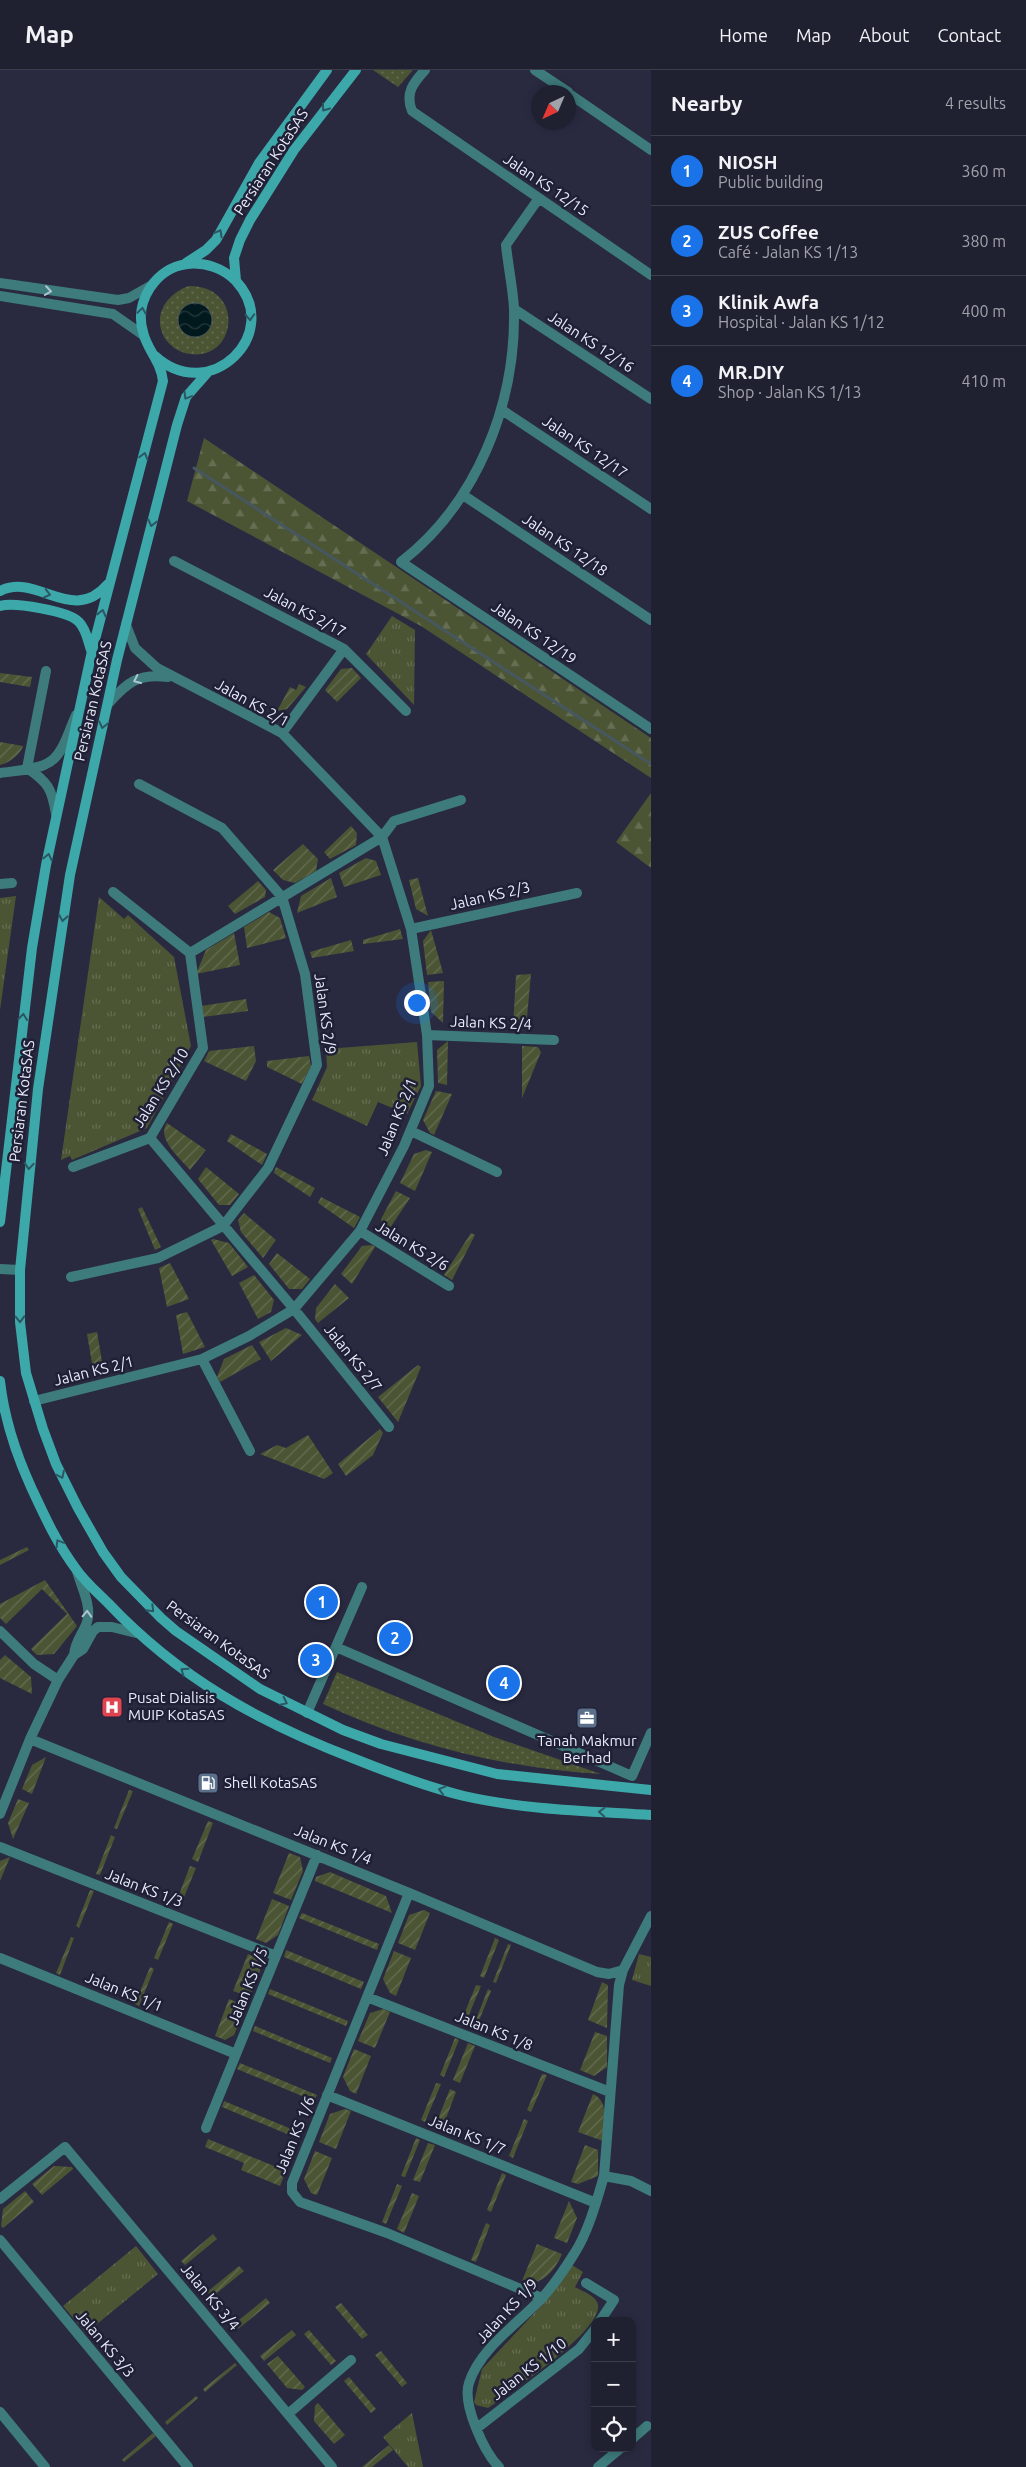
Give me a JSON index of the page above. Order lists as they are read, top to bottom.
{
  "streets": {
    "main road": ["Persiaran KotaSAS"],
    "street": [
      "Jalan KS 12/15",
      "Jalan KS 12/16",
      "Jalan KS 12/17",
      "Jalan KS 12/18",
      "Jalan KS 2/17",
      "Jalan KS 12/19",
      "Jalan KS 2/1",
      "Jalan KS 2/3",
      "Jalan KS 2/9",
      "Jalan KS 2/4",
      "Jalan KS 2/10",
      "Jalan KS 2/6",
      "Jalan KS 2/7",
      "Jalan KS 1/4",
      "Jalan KS 1/3",
      "Jalan KS 1/5",
      "Jalan KS 1/1",
      "Jalan KS 1/8",
      "Jalan KS 1/6",
      "Jalan KS 1/7",
      "Jalan KS 3/4",
      "Jalan KS 1/9",
      "Jalan KS 3/3",
      "Jalan KS 1/10"
    ]
  },
  "crossings": [
    ["Persiaran KotaSAS", "Jalan KS 2/1"],
    ["Jalan KS 12/18", "Jalan KS 12/19"],
    ["Jalan KS 2/1", "Jalan KS 2/3"],
    ["Jalan KS 2/1", "Jalan KS 2/4"],
    ["Jalan KS 2/1", "Jalan KS 2/6"],
    ["Jalan KS 2/1", "Jalan KS 2/7"],
    ["Jalan KS 2/9", "Jalan KS 2/7"],
    ["Jalan KS 2/10", "Jalan KS 2/7"],
    ["Jalan KS 1/4", "Jalan KS 1/5"],
    ["Jalan KS 1/4", "Jalan KS 1/6"],
    ["Jalan KS 1/4", "Jalan KS 1/9"],
    ["Jalan KS 1/3", "Jalan KS 1/5"],
    ["Jalan KS 1/5", "Jalan KS 1/1"],
    ["Jalan KS 1/8", "Jalan KS 1/6"],
    ["Jalan KS 1/8", "Jalan KS 1/9"],
    ["Jalan KS 1/6", "Jalan KS 1/7"],
    ["Jalan KS 1/6", "Jalan KS 1/9"],
    ["Jalan KS 1/7", "Jalan KS 1/9"],
    ["Jalan KS 1/9", "Jalan KS 1/10"]
  ],
  "places": {
    "hospital": ["Pusat Dialisis MUIP KotaSAS"],
    "office": ["Tanah Makmur Berhad"],
    "fuel station": ["Shell KotaSAS"]
  },
  "north": "bottom left",
  "page": {
    "header": "Map",
    "nav": [
      "Home",
      "Map",
      "About",
      "Contact"
    ],
    "heading": ["Nearby", "4 results"],
    "list": [
      {
        "mark": "1",
        "name": "NIOSH",
        "note": "Public building",
        "value": "360 m"
      },
      {
        "mark": "2",
        "name": "ZUS Coffee",
        "note": "Café · Jalan KS 1/13",
        "value": "380 m"
      },
      {
        "mark": "3",
        "name": "Klinik Awfa",
        "note": "Hospital · Jalan KS 1/12",
        "value": "400 m"
      },
      {
        "mark": "4",
        "name": "MR.DIY",
        "note": "Shop · Jalan KS 1/13",
        "value": "410 m"
      }
    ],
    "pins": [
      "1",
      "2",
      "3",
      "4"
    ],
    "map_buttons": ["+", "−"]
  }
}
